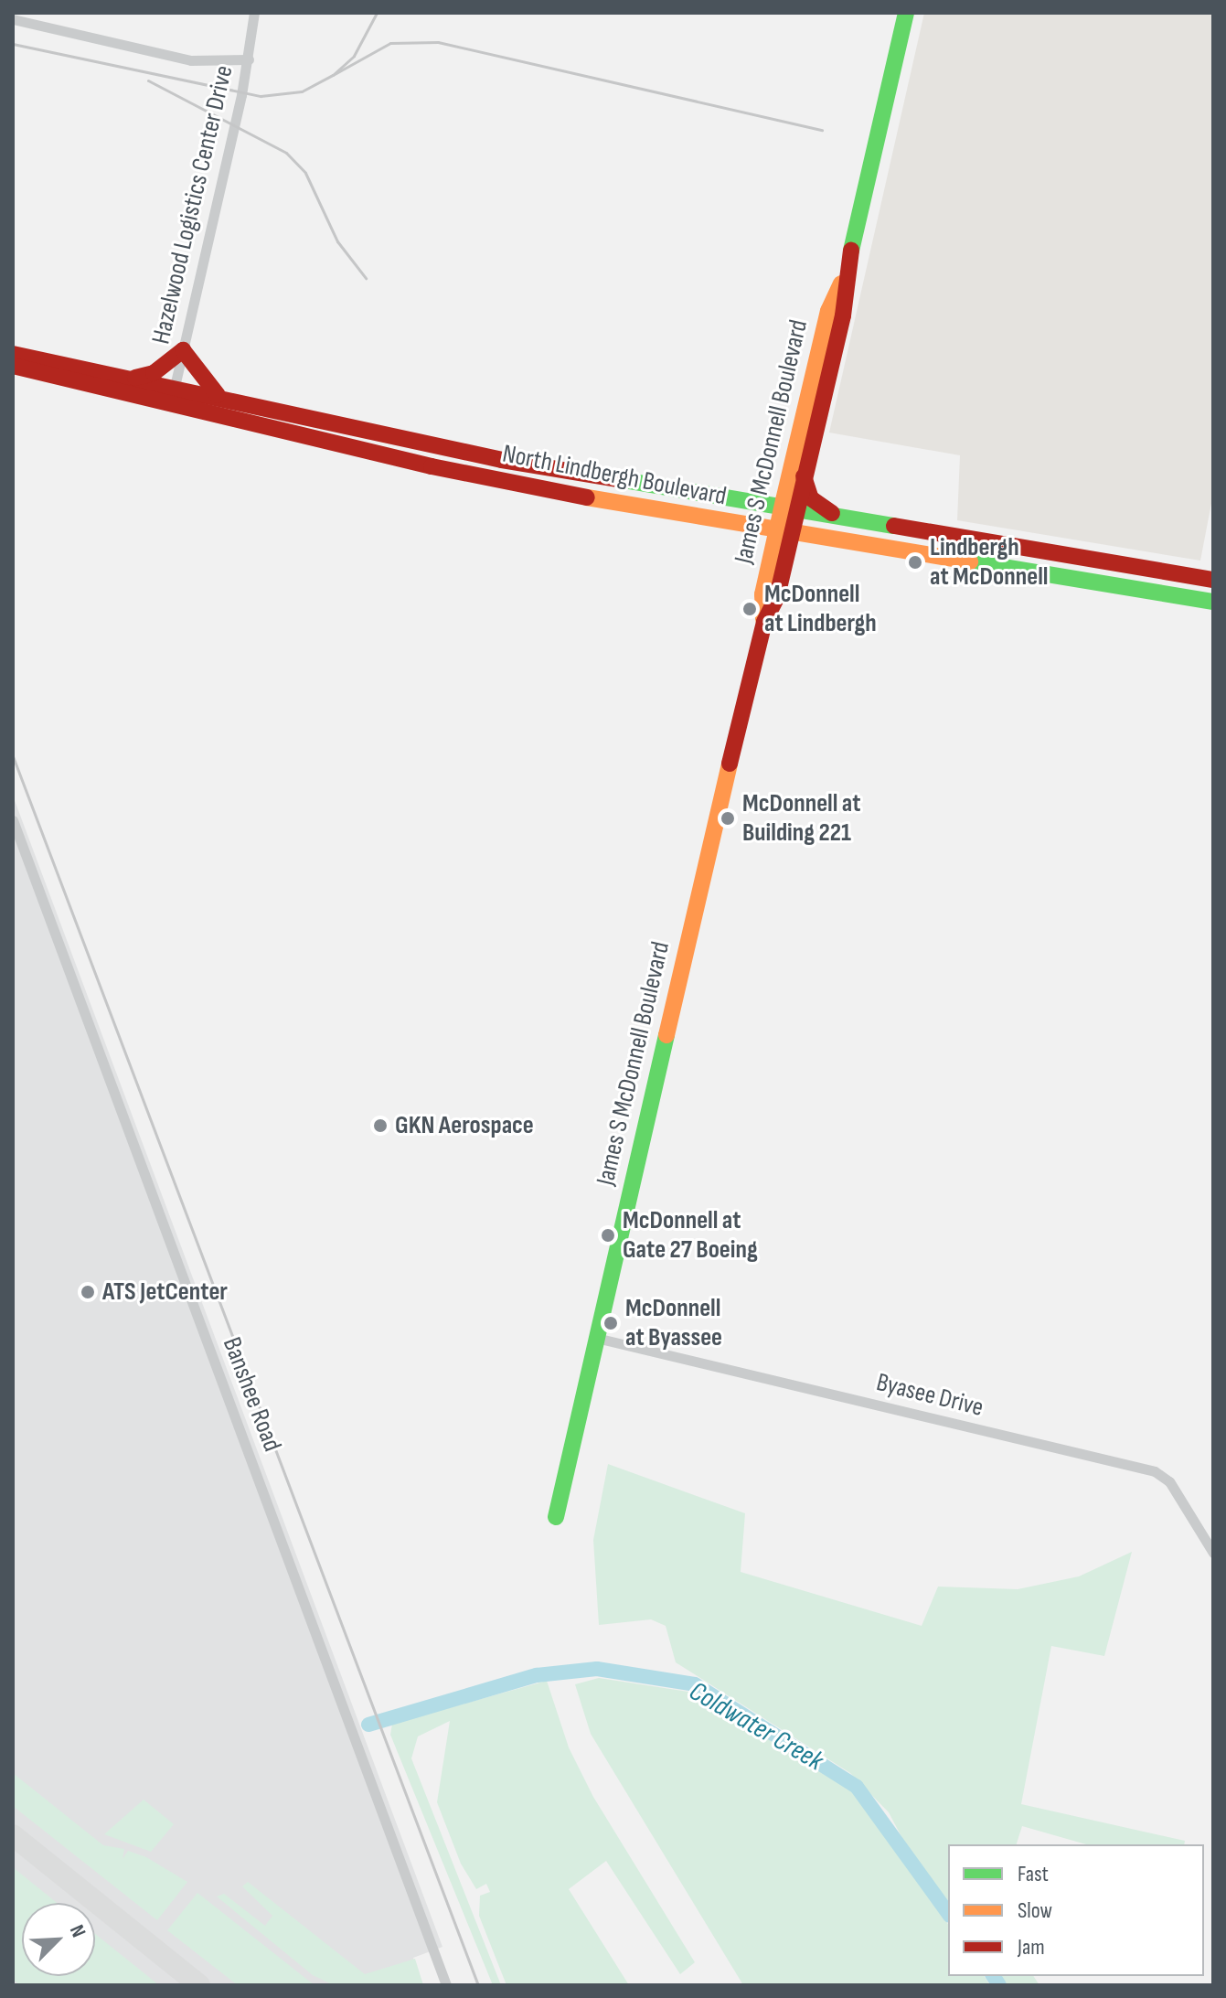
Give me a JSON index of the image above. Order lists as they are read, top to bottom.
{
  "streets": {
    "main road": ["James S McDonnell Boulevard", "North Lindbergh Boulevard"],
    "street": ["Hazelwood Logistics Center Drive", "Banshee Road", "Byasee Drive"]
  },
  "crossings": [
    ["Hazelwood Logistics Center Drive", "North Lindbergh Boulevard"],
    ["James S McDonnell Boulevard", "North Lindbergh Boulevard"],
    ["James S McDonnell Boulevard", "Byasee Drive"]
  ],
  "water": ["Coldwater Creek"],
  "places": [
    "Lindbergh at McDonnell",
    "McDonnell at Lindbergh",
    "McDonnell at Building 221",
    "GKN Aerospace",
    "McDonnell at Gate 27 Boeing",
    "ATS JetCenter",
    "McDonnell at Byassee"
  ],
  "legend": ["Fast", "Slow", "Jam"],
  "north": "top right"
}
